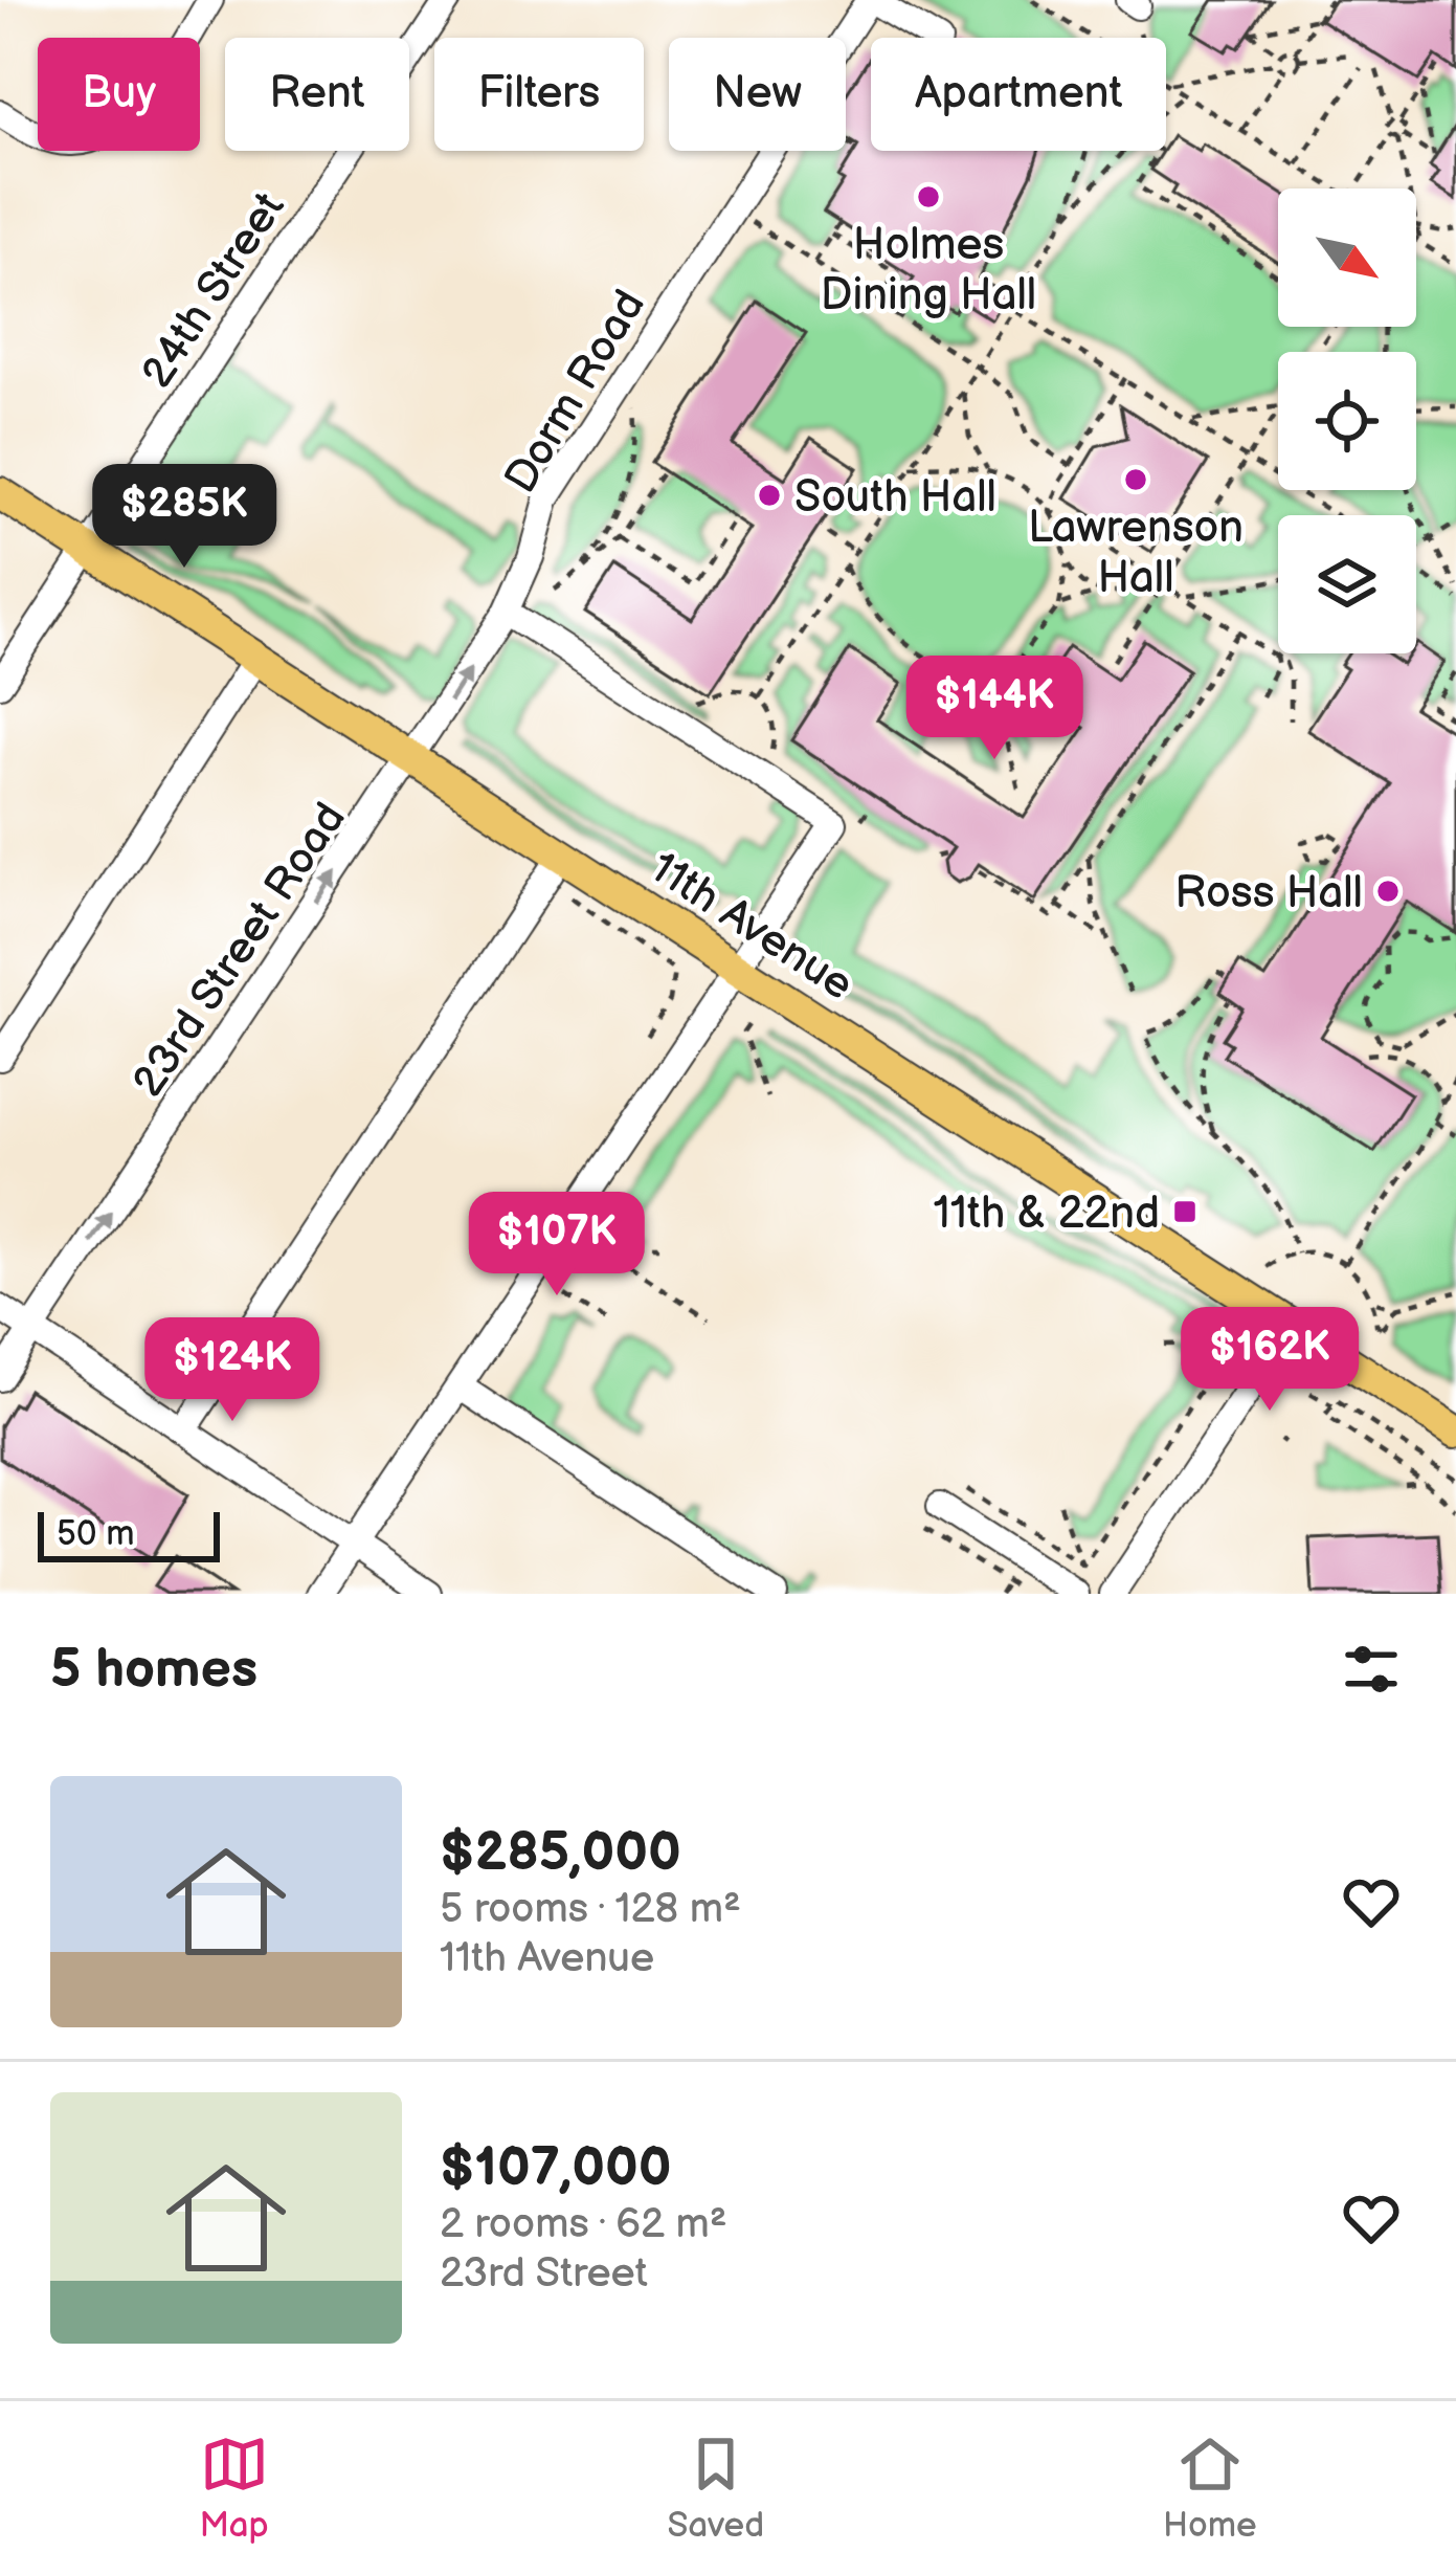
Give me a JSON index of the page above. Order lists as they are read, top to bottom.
{
  "streets": {
    "main road": ["11th Avenue"],
    "street": ["24th Street", "Dorm Road", "23rd Street Road"]
  },
  "crossings": [
    ["24th Street", "11th Avenue"],
    ["Dorm Road", "23rd Street Road"],
    ["11th Avenue", "23rd Street Road"]
  ],
  "places": {
    "other": [
      "Holmes Dining Hall",
      "Lawrenson Hall",
      "South Hall",
      "Ross Hall"
    ],
    "transit": ["11th & 22nd"]
  },
  "scale_bar": "50 m",
  "north": "bottom right",
  "page": {
    "chip": [
      "Buy",
      "Rent",
      "Filters",
      "New",
      "Apartment"
    ],
    "price": [
      "$285K",
      "$144K",
      "$107K",
      "$162K",
      "$124K"
    ],
    "scale": "50 m",
    "heading": "5 homes",
    "list": [
      {
        "name": "$285,000",
        "note": "5 rooms · 128 m² · 11th Avenue"
      },
      {
        "name": "$107,000",
        "note": "2 rooms · 62 m² · 23rd Street"
      }
    ],
    "tabs": ["Map", "Saved", "Home"]
  }
}
